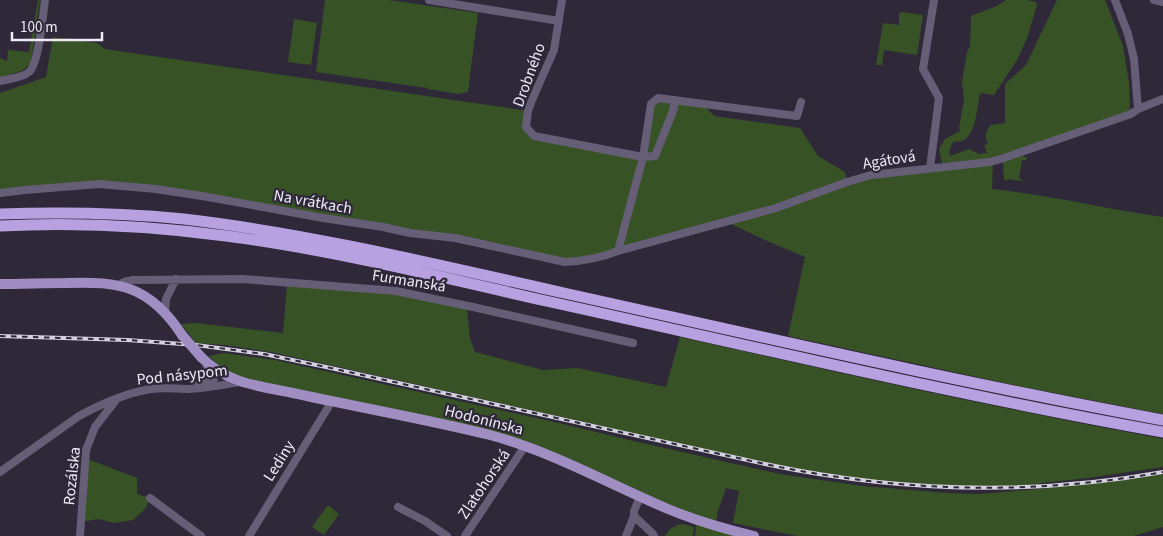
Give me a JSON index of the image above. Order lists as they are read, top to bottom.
{
  "streets": {
    "main road": ["Hodonínska"],
    "street": [
      "Drobného",
      "Agátová",
      "Na vrátkach",
      "Furmanská",
      "Pod násypom",
      "Lediny",
      "Rozálska",
      "Zlatohorská"
    ]
  },
  "crossings": [
    ["Agátová", "Na vrátkach"],
    ["Pod násypom", "Hodonínska"],
    ["Pod násypom", "Rozálska"],
    ["Hodonínska", "Lediny"],
    ["Hodonínska", "Zlatohorská"]
  ],
  "scale_bar": "100 m"
}
